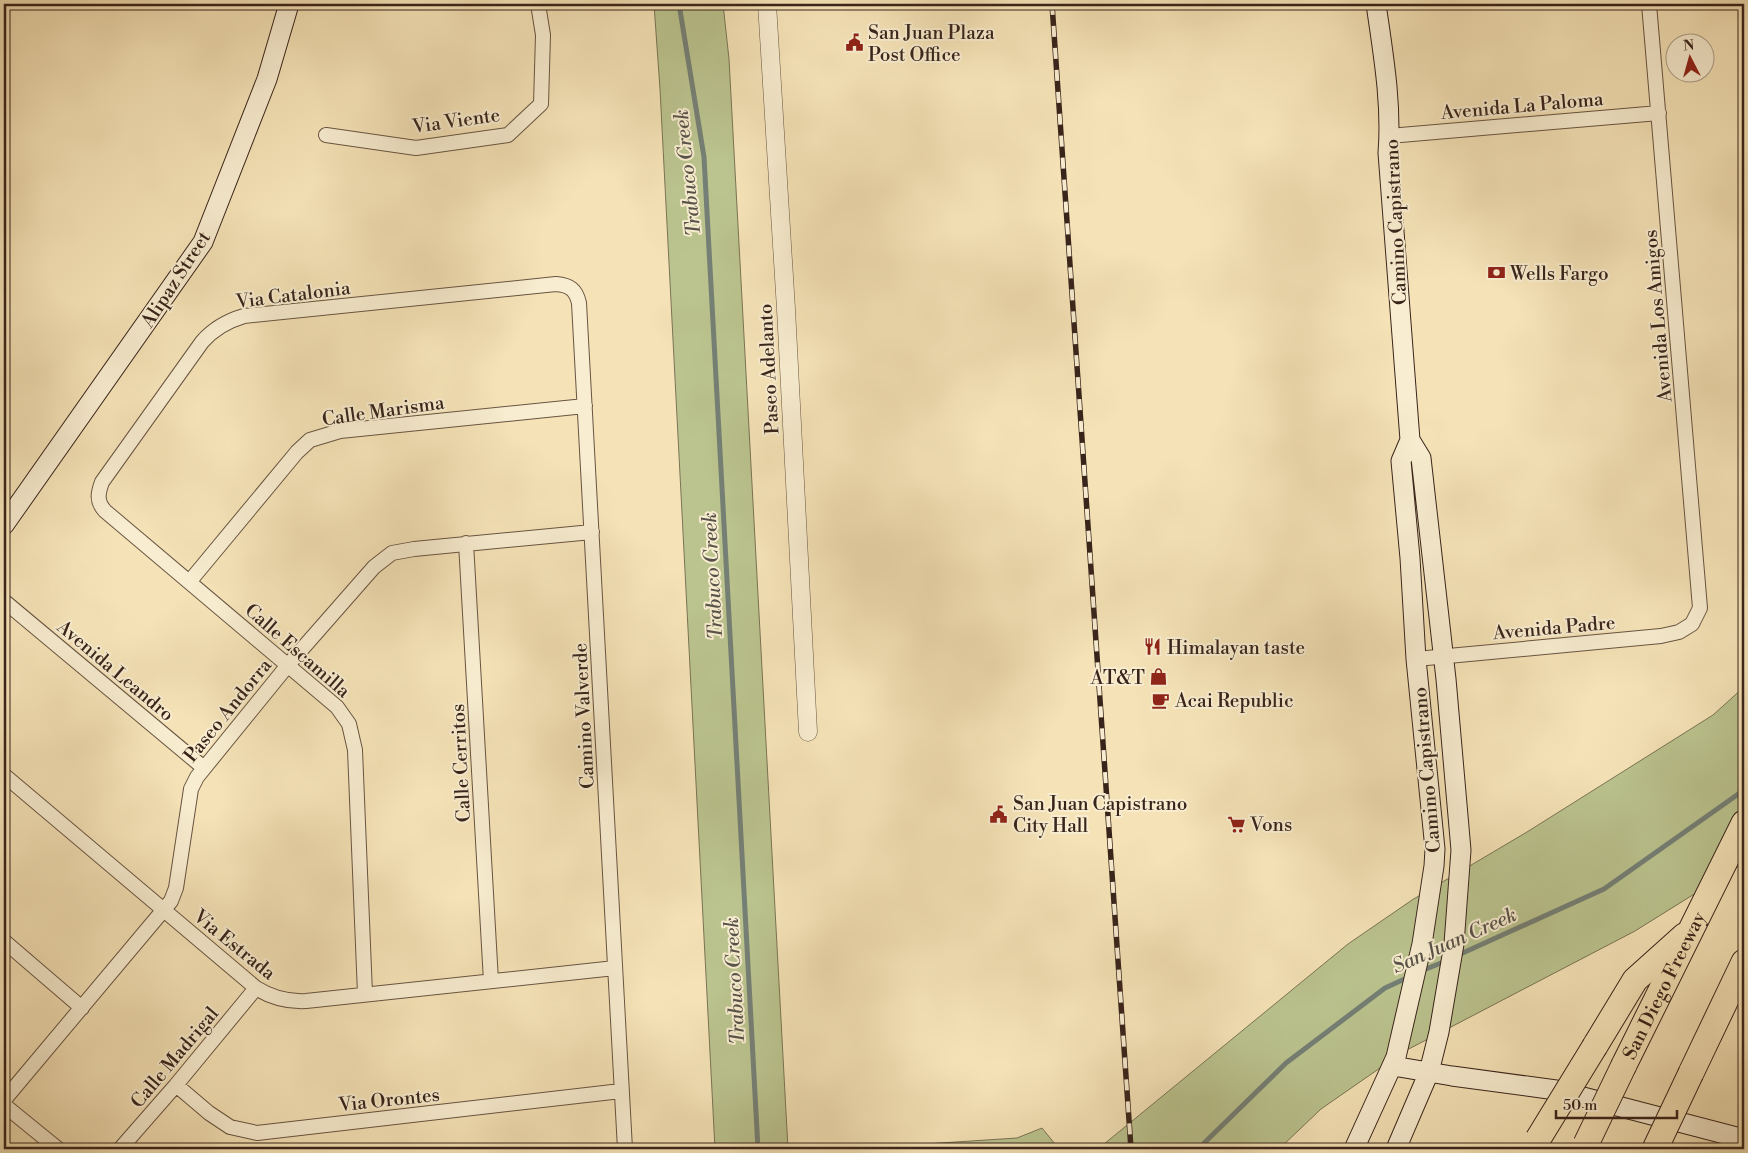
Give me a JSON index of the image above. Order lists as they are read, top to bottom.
{
  "streets": {
    "highway": ["San Diego Freeway"],
    "main road": ["Camino Capistrano", "Alipaz Street"],
    "street": [
      "Avenida La Paloma",
      "Via Viente",
      "Via Catalonia",
      "Avenida Los Amigos",
      "Paseo Adelanto",
      "Calle Marisma",
      "Avenida Padre",
      "Calle Escamilla",
      "Avenida Leandro",
      "Paseo Andorra",
      "Camino Valverde",
      "Calle Cerritos",
      "Via Estrada",
      "Calle Madrigal",
      "Via Orontes"
    ]
  },
  "crossings": [
    ["Avenida La Paloma", "Camino Capistrano"],
    ["Avenida La Paloma", "Avenida Los Amigos"],
    ["Camino Capistrano", "Avenida Padre"],
    ["Via Catalonia", "Calle Escamilla"],
    ["Via Catalonia", "Camino Valverde"],
    ["Avenida Los Amigos", "Avenida Padre"],
    ["Calle Marisma", "Calle Escamilla"],
    ["Calle Marisma", "Camino Valverde"],
    ["Calle Escamilla", "Paseo Andorra"],
    ["Calle Escamilla", "Via Estrada"],
    ["Avenida Leandro", "Paseo Andorra"],
    ["Paseo Andorra", "Camino Valverde"],
    ["Paseo Andorra", "Calle Cerritos"],
    ["Paseo Andorra", "Via Estrada"],
    ["Camino Valverde", "Via Estrada"],
    ["Camino Valverde", "Via Orontes"],
    ["Calle Cerritos", "Via Estrada"],
    ["Via Estrada", "Calle Madrigal"],
    ["Calle Madrigal", "Via Orontes"]
  ],
  "water": ["Trabuco Creek", "San Juan Creek"],
  "places": {
    "public building": ["San Juan Plaza Post Office", "San Juan Capistrano City Hall"],
    "bank": ["Wells Fargo"],
    "restaurant": ["Himalayan taste"],
    "shop": ["AT&T"],
    "cafe": ["Acai Republic"],
    "supermarket": ["Vons"]
  },
  "scale_bar": "50 m",
  "north": "top"
}
